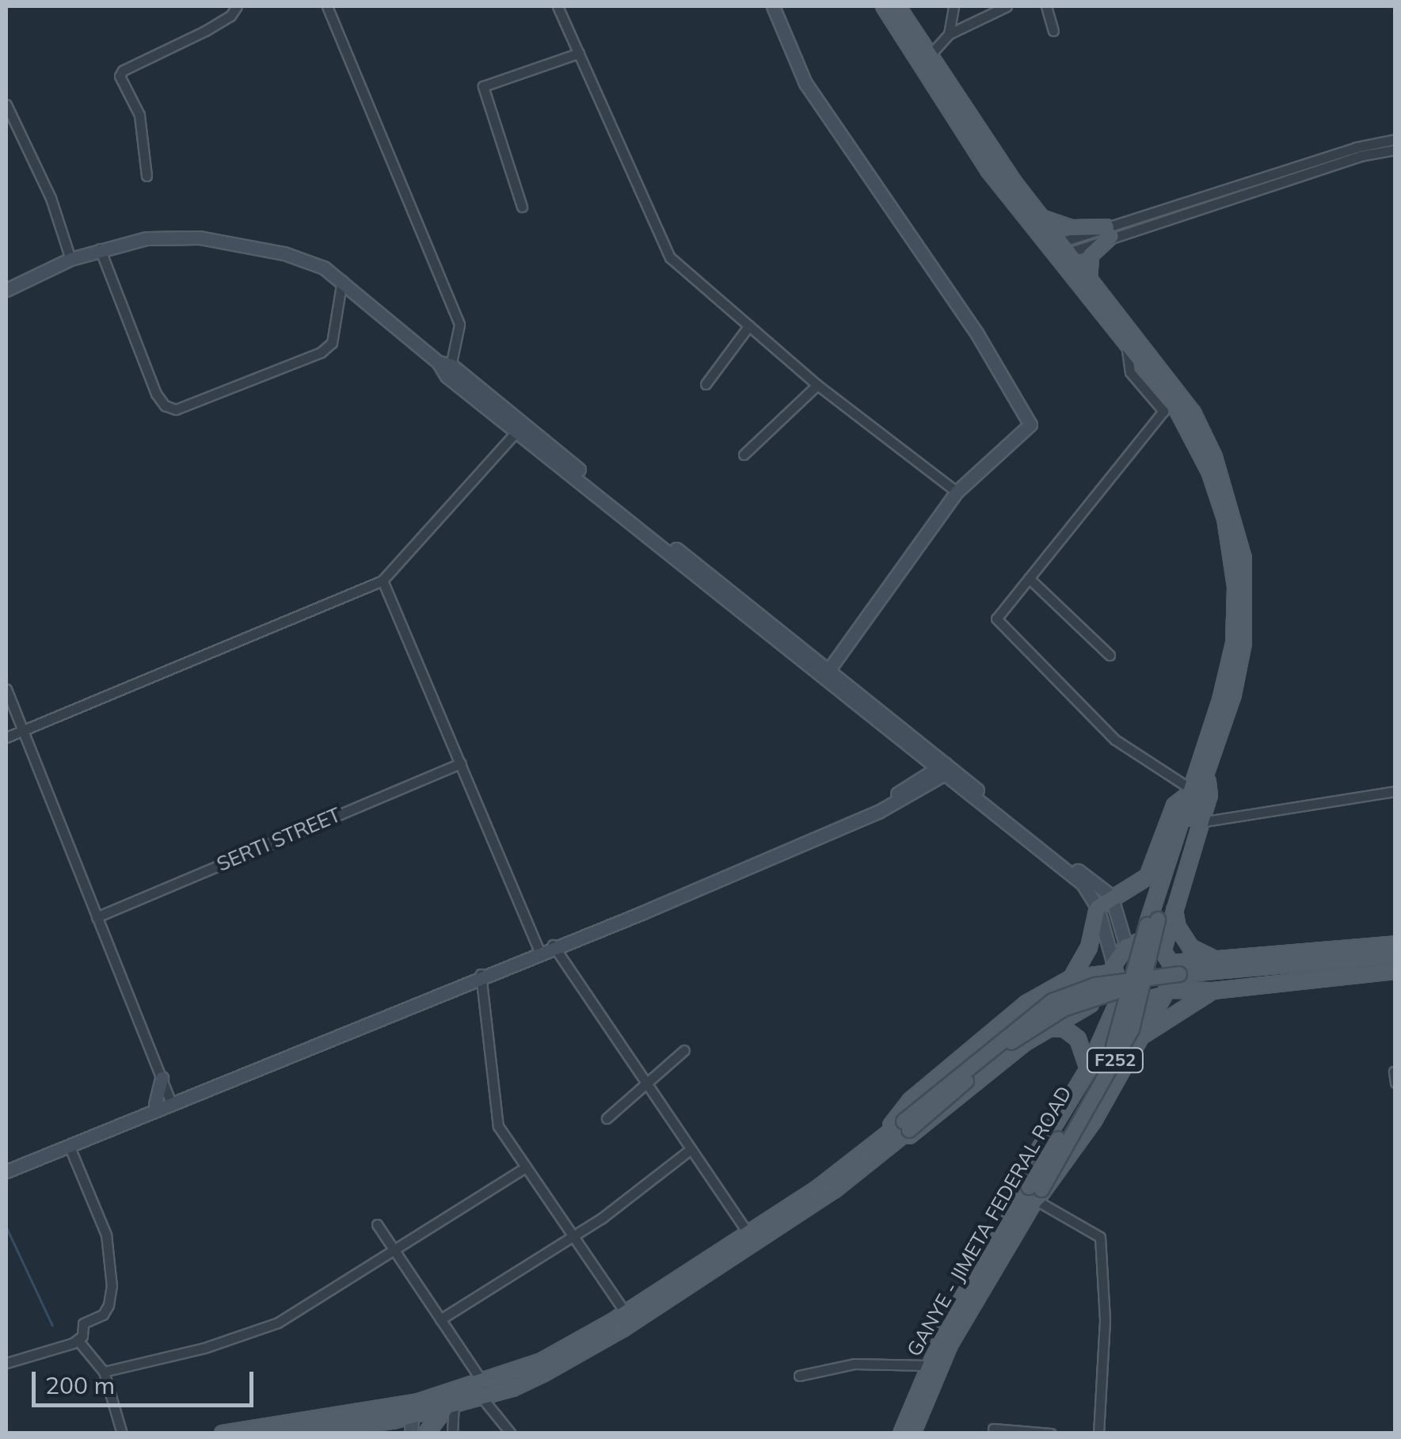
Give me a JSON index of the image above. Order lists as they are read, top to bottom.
{
  "streets": {
    "main road": ["F252", "GANYE - JIMETA FEDERAL ROAD"],
    "street": ["SERTI STREET"]
  },
  "scale_bar": "200 m"
}
